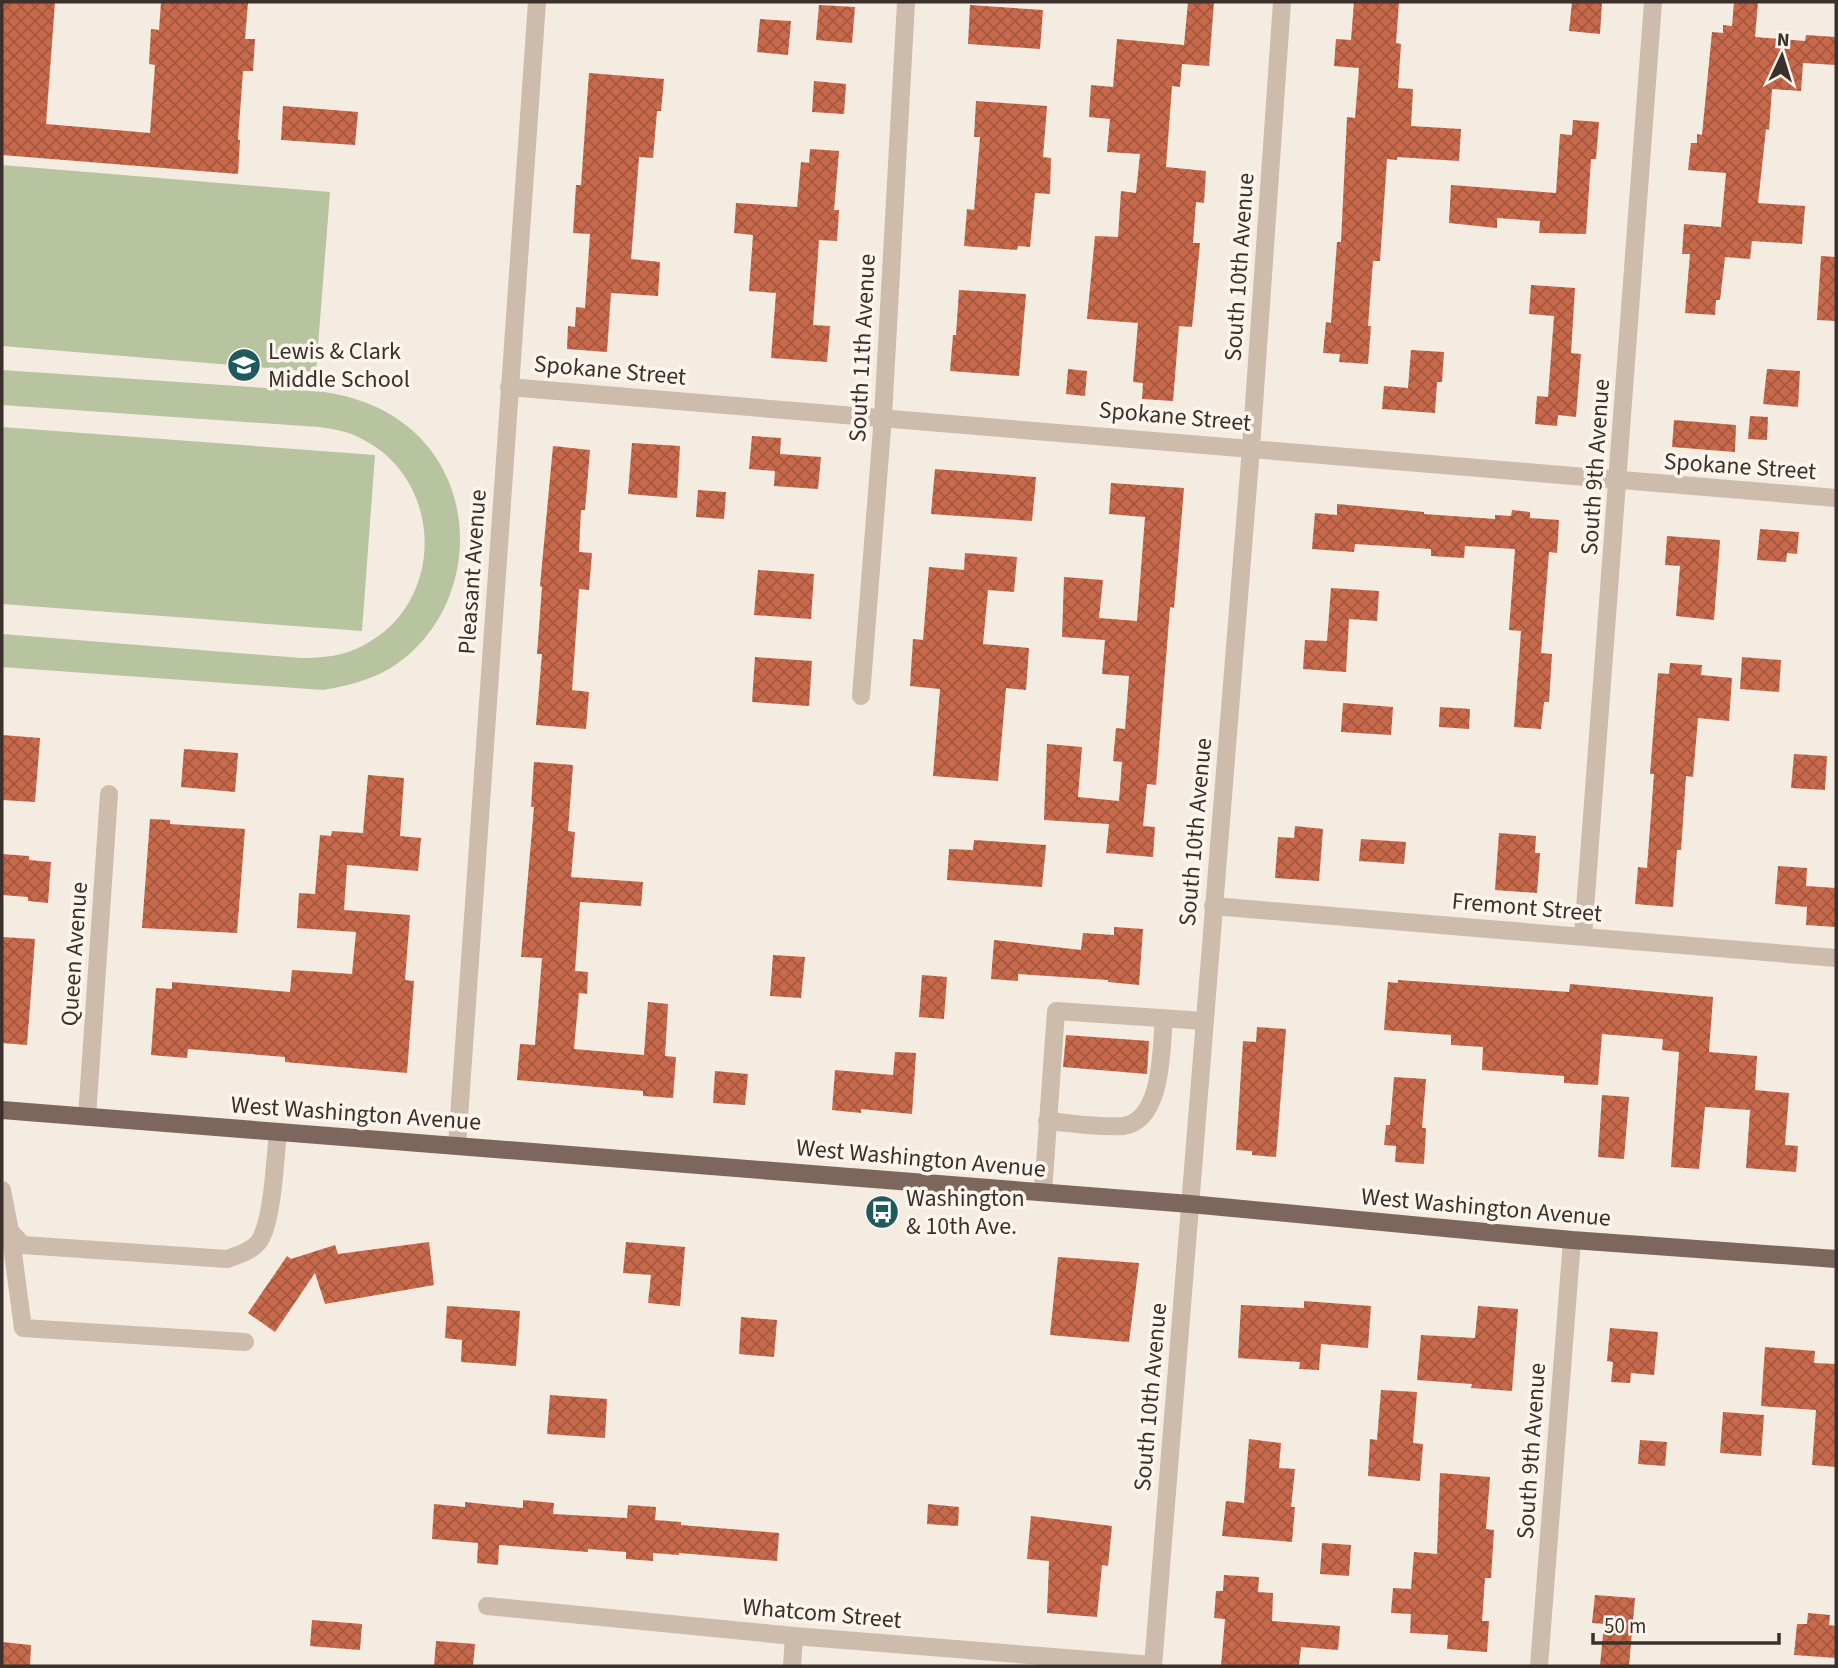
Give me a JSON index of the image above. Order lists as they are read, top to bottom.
{
  "streets": {
    "main road": ["West Washington Avenue"],
    "street": [
      "South 10th Avenue",
      "South 11th Avenue",
      "Spokane Street",
      "South 9th Avenue",
      "Pleasant Avenue",
      "Fremont Street",
      "Queen Avenue",
      "Whatcom Street"
    ]
  },
  "crossings": [
    ["South 10th Avenue", "Spokane Street"],
    ["South 10th Avenue", "Fremont Street"],
    ["South 10th Avenue", "West Washington Avenue"],
    ["South 10th Avenue", "Whatcom Street"],
    ["South 11th Avenue", "Spokane Street"],
    ["Spokane Street", "South 9th Avenue"],
    ["Spokane Street", "Pleasant Avenue"],
    ["South 9th Avenue", "Fremont Street"],
    ["South 9th Avenue", "West Washington Avenue"],
    ["Pleasant Avenue", "West Washington Avenue"],
    ["Queen Avenue", "West Washington Avenue"]
  ],
  "places": {
    "school or university": ["Lewis & Clark Middle School"],
    "bus stop": ["Washington & 10th Ave."]
  },
  "scale_bar": "50 m",
  "north": "top"
}
